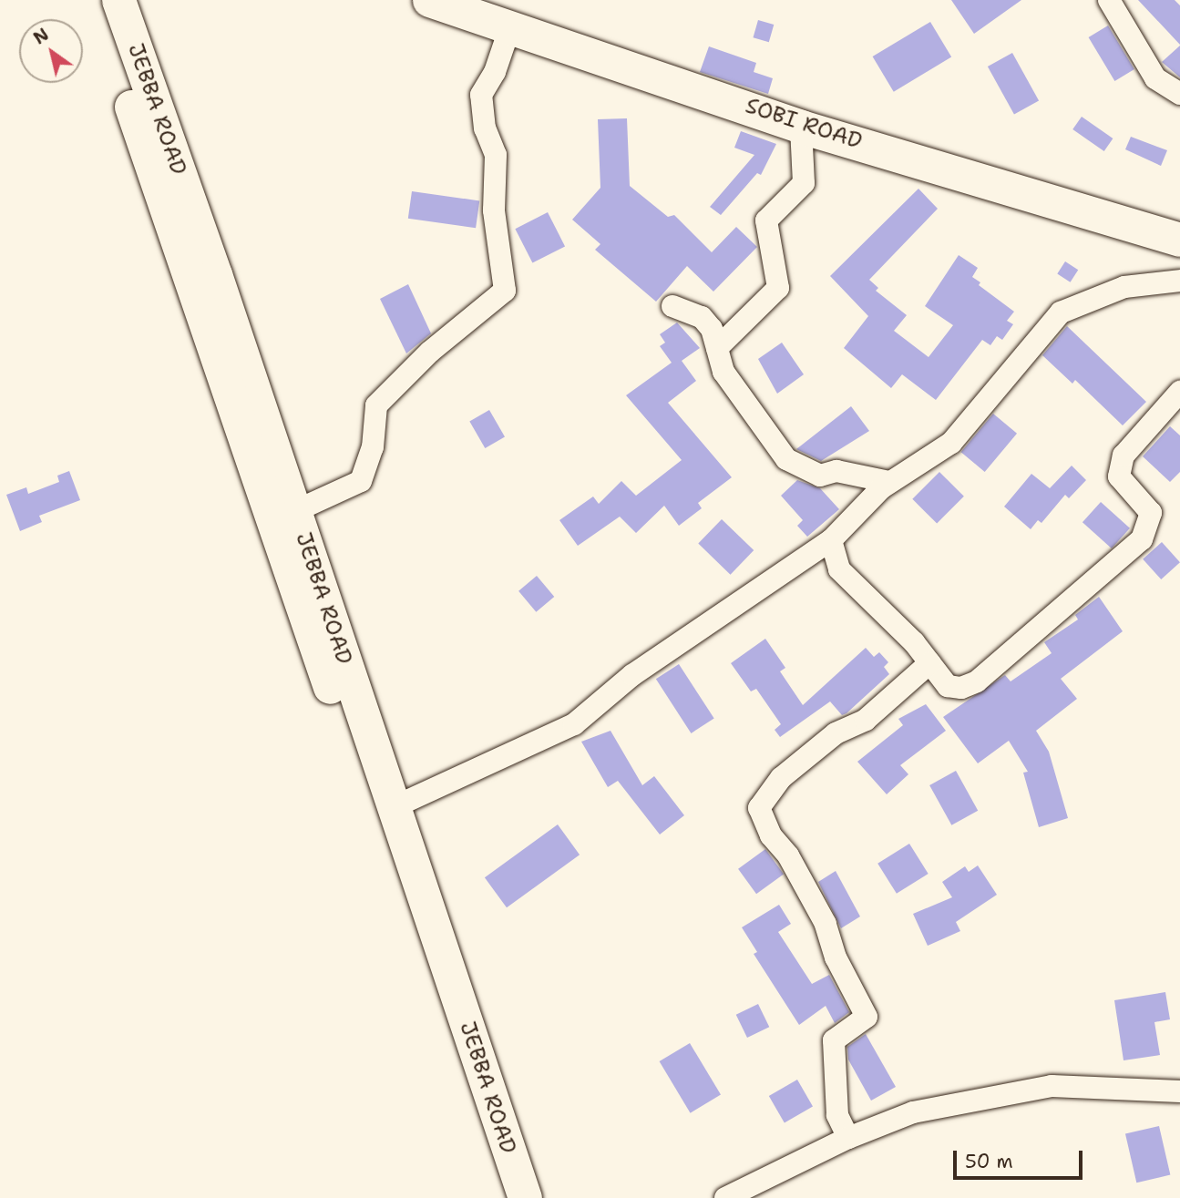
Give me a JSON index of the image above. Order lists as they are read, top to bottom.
{
  "streets": {
    "highway": ["JEBBA ROAD", "SOBI ROAD"]
  },
  "scale_bar": "50 m",
  "north": "top left"
}
